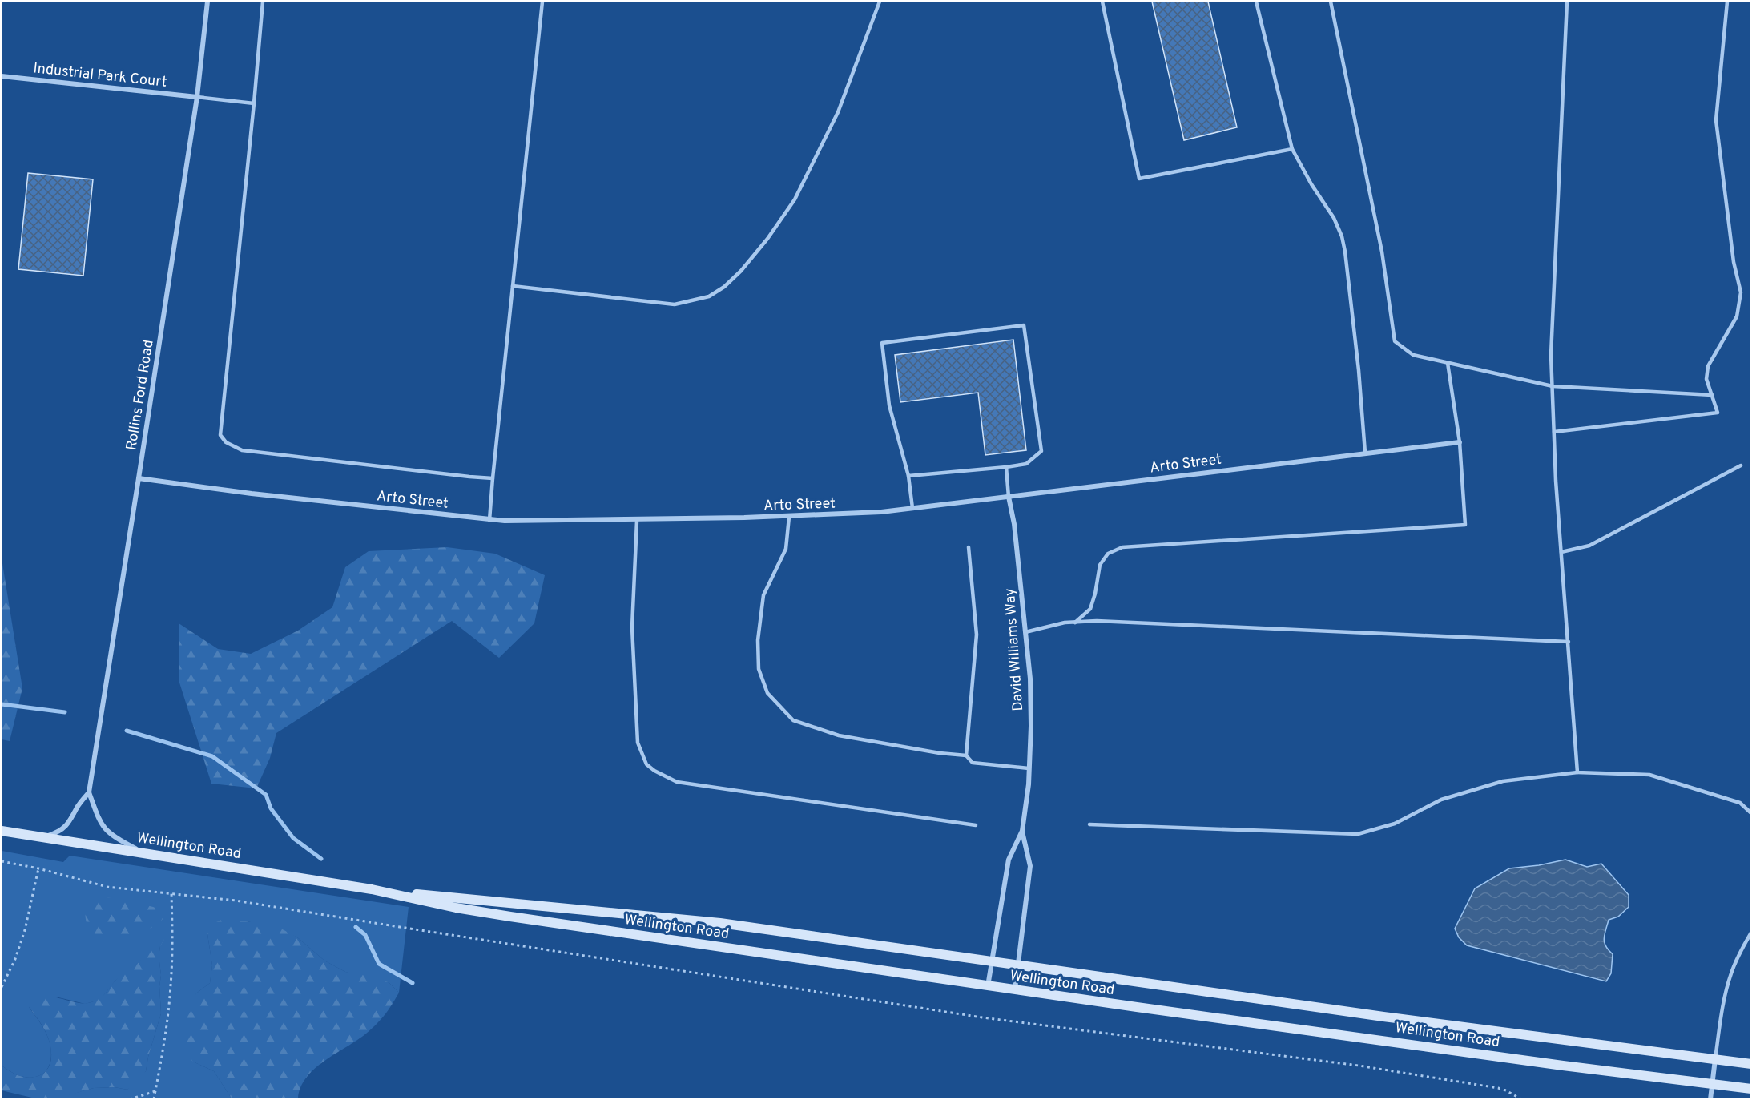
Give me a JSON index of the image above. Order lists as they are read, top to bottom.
{
  "streets": {
    "main road": ["Wellington Road"],
    "street": [
      "Industrial Park Court",
      "Rollins Ford Road",
      "Arto Street",
      "David Williams Way"
    ]
  },
  "crossings": [
    ["Industrial Park Court", "Rollins Ford Road"],
    ["Rollins Ford Road", "Arto Street"],
    ["Rollins Ford Road", "Wellington Road"],
    ["Arto Street", "David Williams Way"],
    ["David Williams Way", "Wellington Road"]
  ]
}
